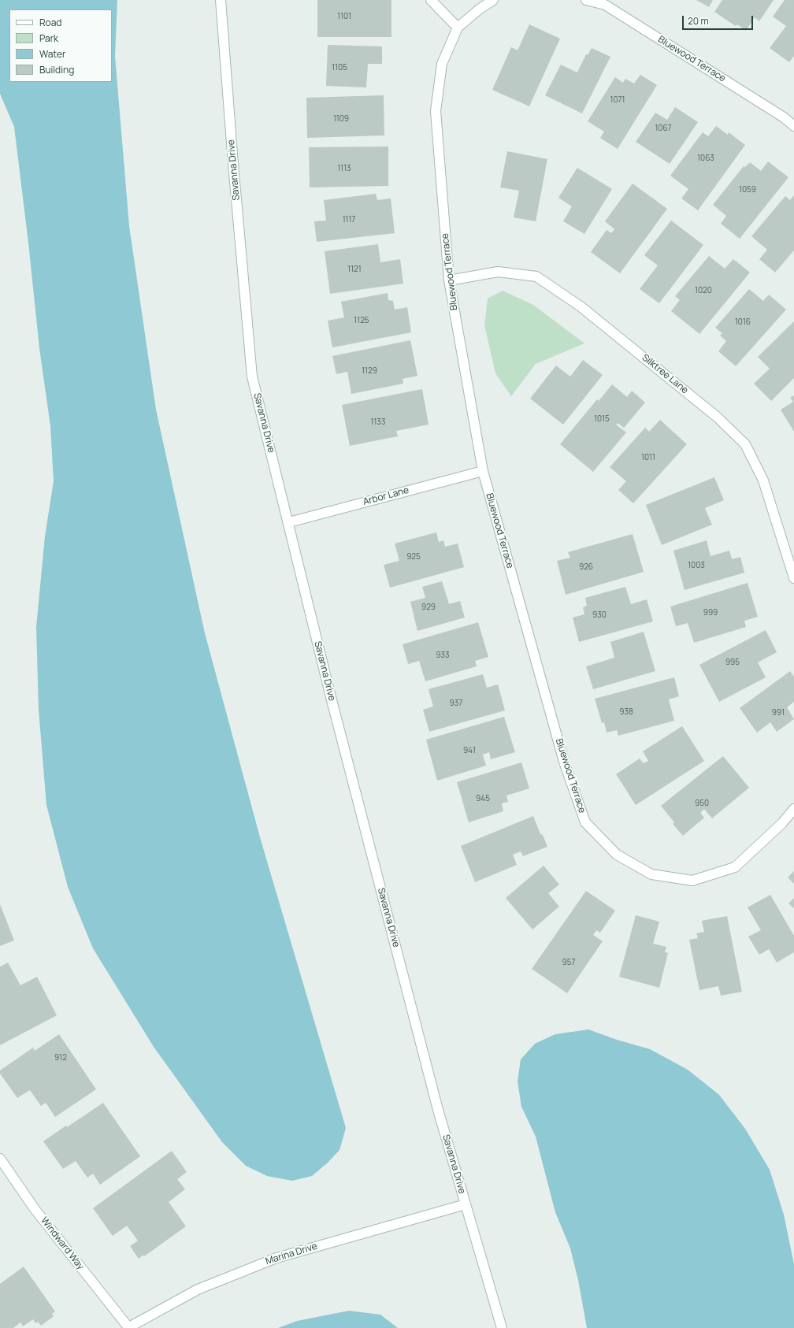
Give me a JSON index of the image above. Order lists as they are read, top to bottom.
{
  "streets": {
    "street": [
      "Bluewood Terrace",
      "Savanna Drive",
      "Silktree Lane",
      "Arbor Lane",
      "Windward Way",
      "Marina Drive"
    ]
  },
  "crossings": [
    ["Bluewood Terrace", "Silktree Lane"],
    ["Bluewood Terrace", "Arbor Lane"],
    ["Savanna Drive", "Arbor Lane"],
    ["Savanna Drive", "Marina Drive"],
    ["Windward Way", "Marina Drive"]
  ],
  "house_numbers": [
    "1101",
    "1105",
    "1071",
    "1109",
    "1067",
    "1063",
    "1113",
    "1059",
    "1117",
    "1121",
    "1020",
    "1125",
    "1016",
    "1129",
    "1015",
    "1133",
    "1011",
    "925",
    "1003",
    "926",
    "929",
    "999",
    "930",
    "933",
    "995",
    "937",
    "938",
    "991",
    "941",
    "945",
    "950",
    "957",
    "912"
  ],
  "legend": [
    "Road",
    "Park",
    "Water",
    "Building"
  ],
  "scale_bar": "20 m"
}
